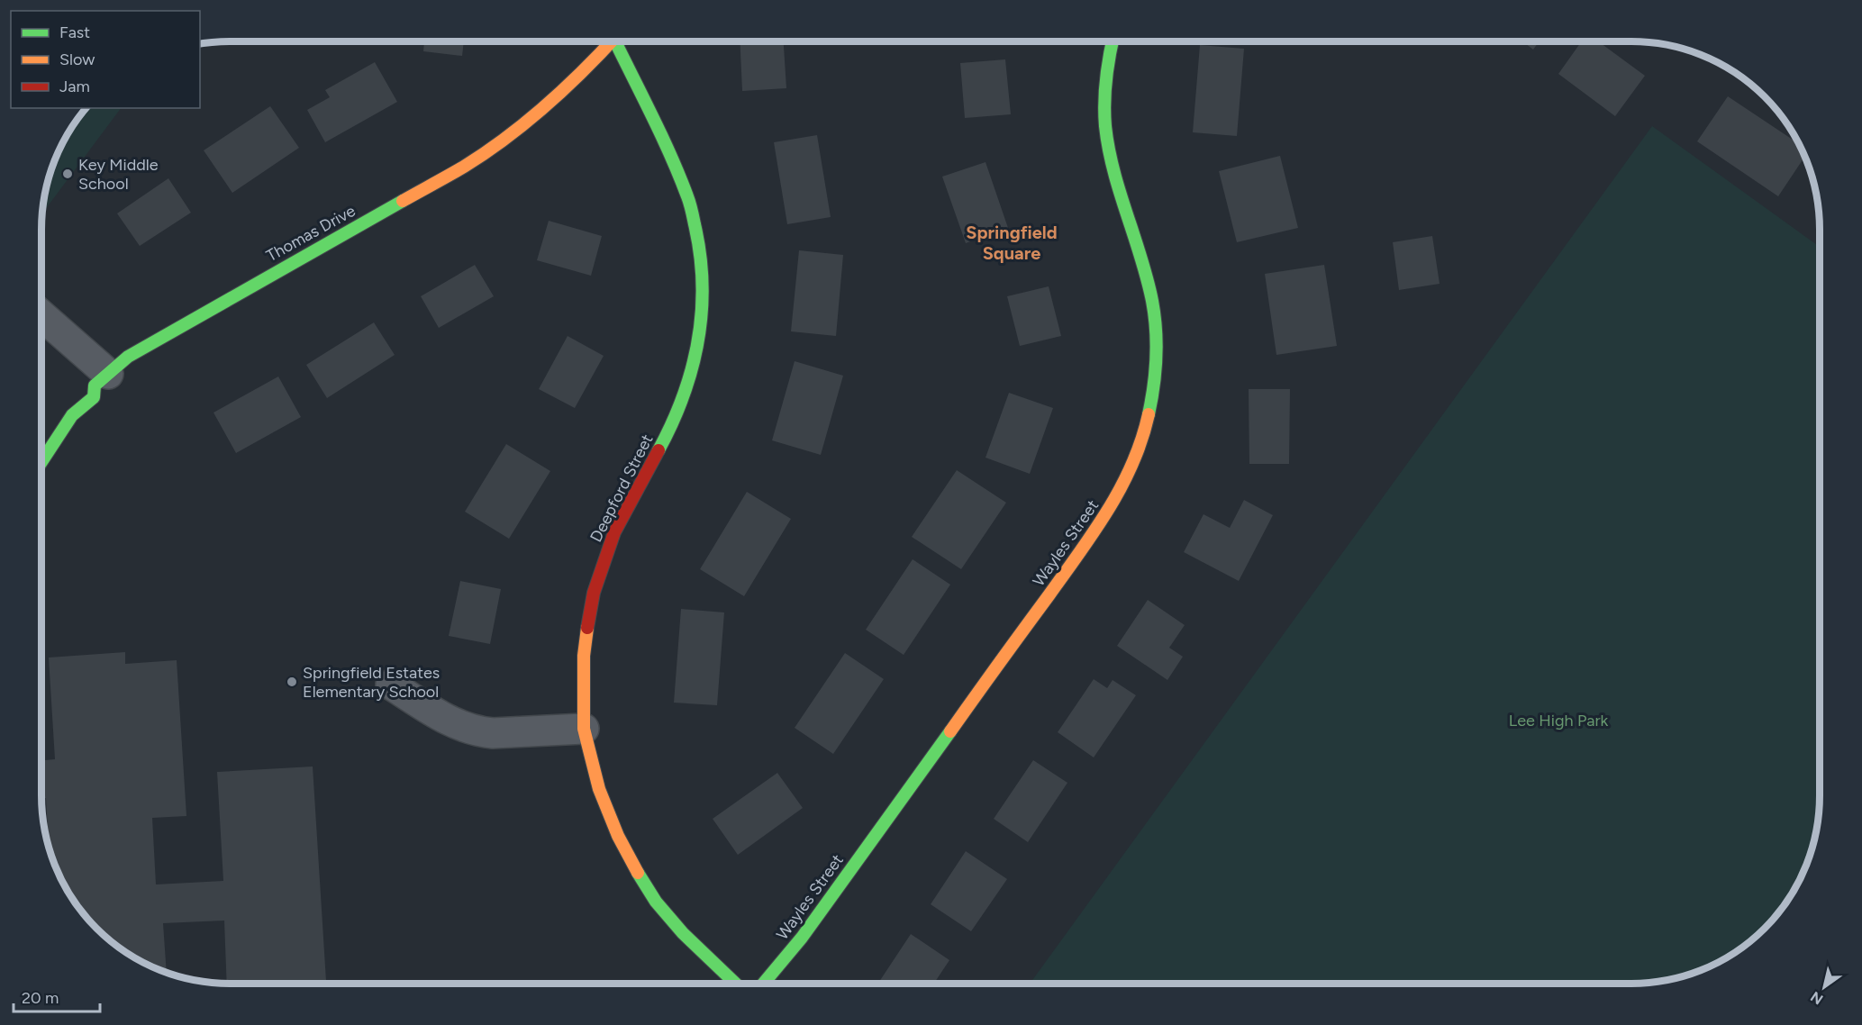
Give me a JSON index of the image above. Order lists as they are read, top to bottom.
{
  "streets": {
    "street": ["Thomas Drive", "Deepford Street", "Wayles Street"]
  },
  "districts": ["Springfield Square"],
  "parks": ["Lee High Park"],
  "places": ["Key Middle School", "Springfield Estates Elementary School"],
  "legend": ["Fast", "Slow", "Jam"],
  "scale_bar": "20 m",
  "north": "bottom left"
}
